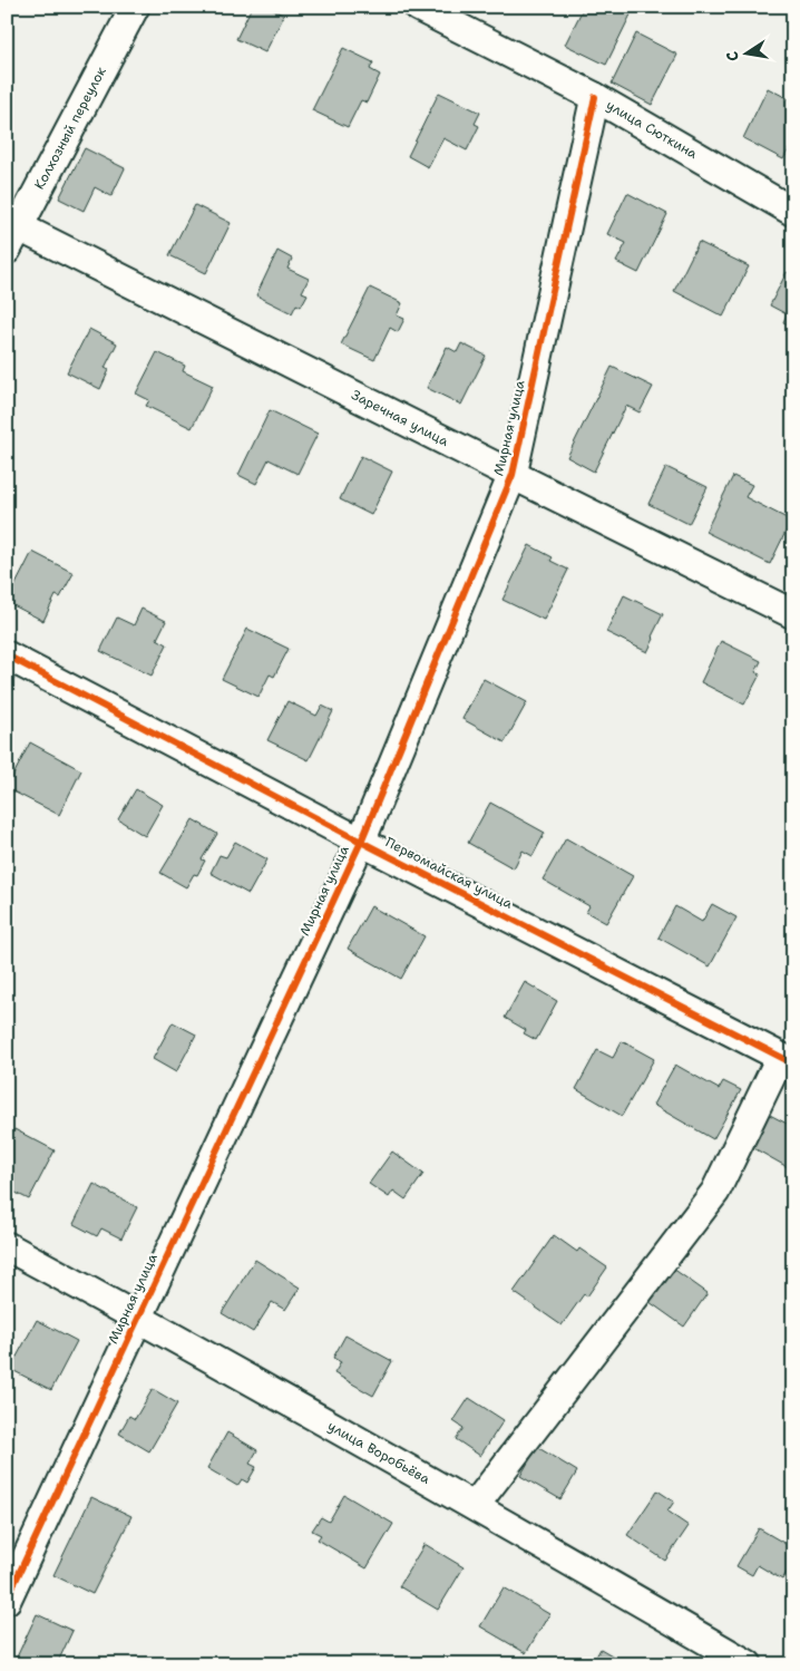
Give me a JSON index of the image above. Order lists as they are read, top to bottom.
{
  "streets": {
    "street": [
      "Колхозный переулок",
      "улица Сюткина",
      "Заречная улица",
      "Мирная улица",
      "Первомайская улица",
      "улица Воробьёва"
    ]
  },
  "crossings": [
    ["Колхозный переулок", "Заречная улица"],
    ["улица Сюткина", "Мирная улица"],
    ["Заречная улица", "Мирная улица"],
    ["Мирная улица", "Первомайская улица"],
    ["Мирная улица", "улица Воробьёва"]
  ],
  "north": "left"
}
